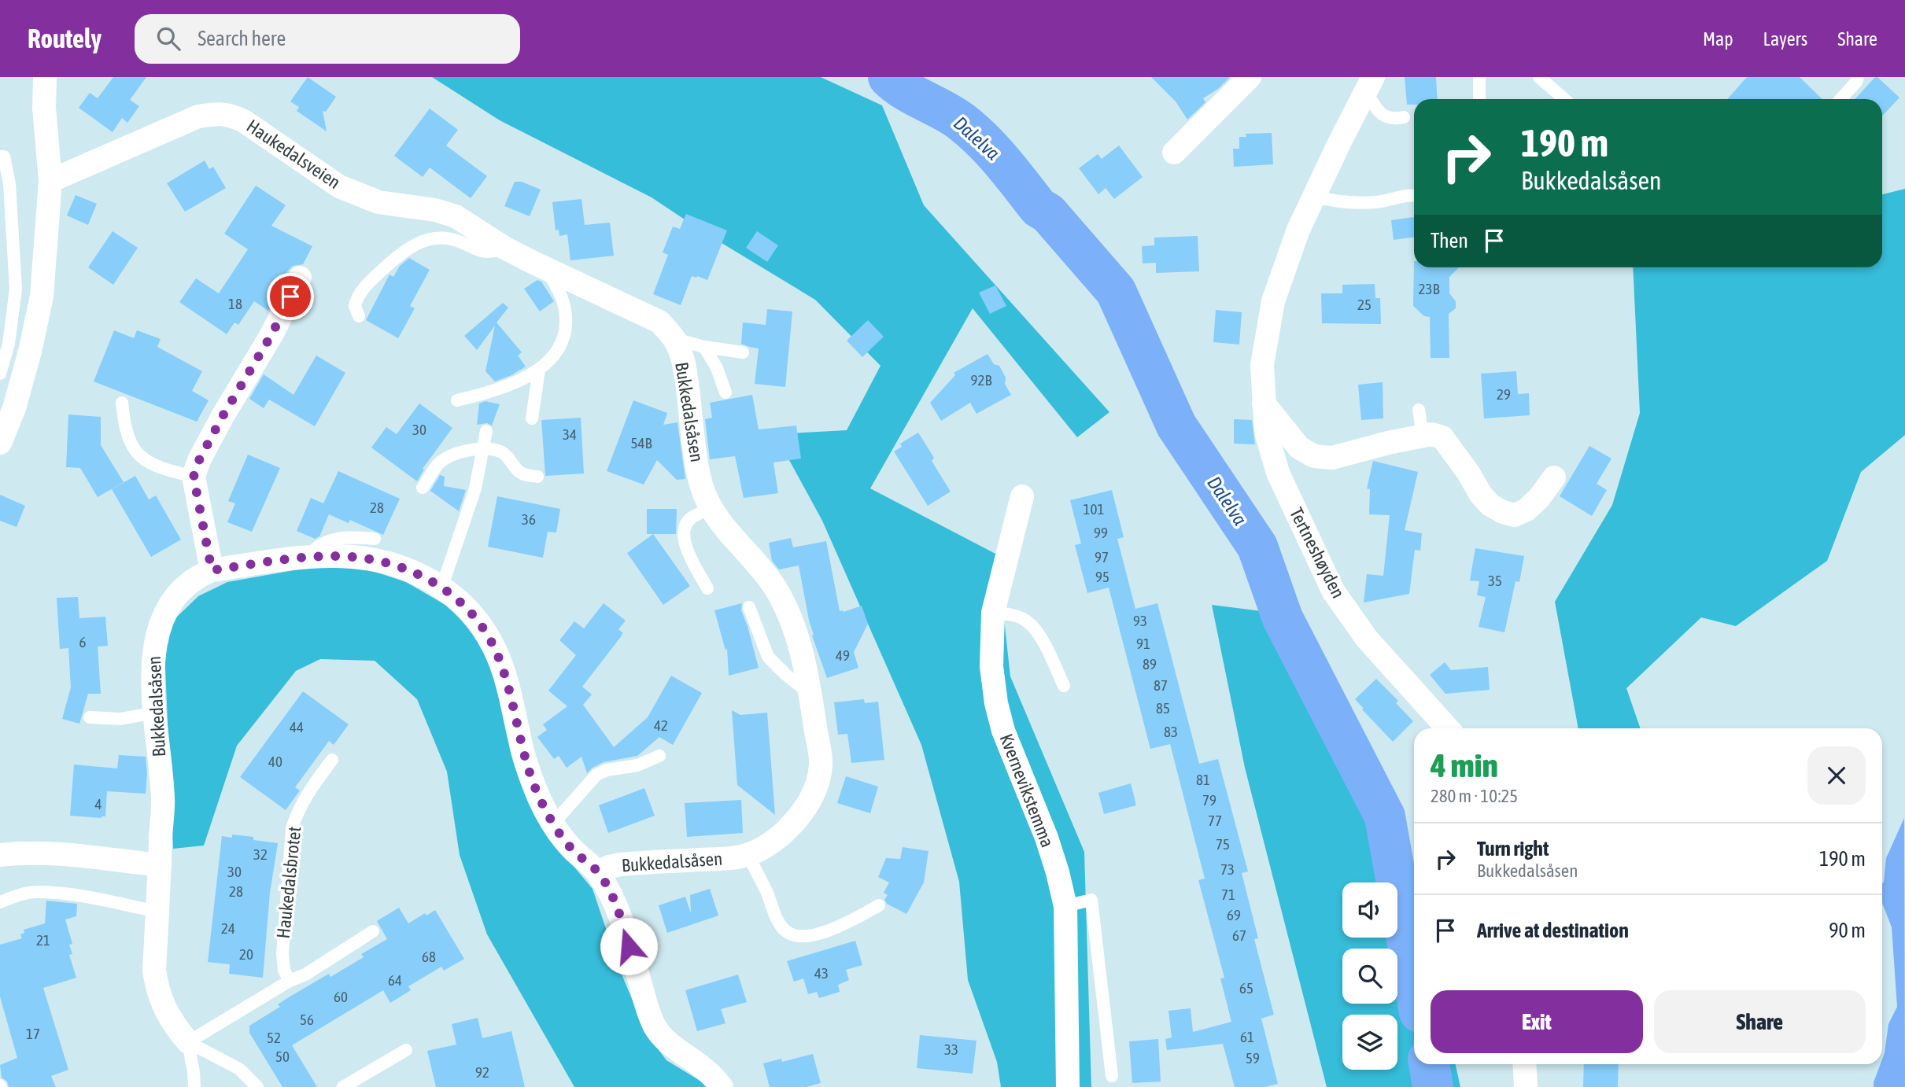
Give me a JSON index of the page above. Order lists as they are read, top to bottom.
{
  "streets": {
    "street": [
      "Haukedalsveien",
      "Bukkedalsåsen",
      "Tertneshøyden",
      "Kvernevikstemma"
    ],
    "lane": ["Haukedalsbrotet"]
  },
  "crossings": [
    ["Haukedalsveien", "Bukkedalsåsen"]
  ],
  "water": ["Dalelva"],
  "house_numbers": [
    "23B",
    "18",
    "25",
    "92B",
    "29",
    "30",
    "34",
    "54B",
    "28",
    "101",
    "36",
    "99",
    "97",
    "95",
    "35",
    "93",
    "6",
    "91",
    "49",
    "89",
    "87",
    "85",
    "42",
    "44",
    "83",
    "40",
    "81",
    "79",
    "4",
    "77",
    "75",
    "32",
    "73",
    "30",
    "28",
    "71",
    "69",
    "24",
    "67",
    "21",
    "20",
    "68",
    "43",
    "64",
    "65",
    "60",
    "56",
    "17",
    "61",
    "52",
    "33",
    "50",
    "59",
    "92"
  ],
  "page": {
    "header": "Routely",
    "search": "Search here",
    "nav": ["Map", "Layers", "Share"],
    "turn": ["190 m", "Bukkedalsåsen"],
    "then": "Then",
    "heading": ["4 min", "280 m · 10:25"],
    "list": [
      {
        "name": "Turn right",
        "note": "Bukkedalsåsen",
        "value": "190 m"
      },
      {
        "name": "Arrive at destination",
        "value": "90 m"
      }
    ],
    "buttons": ["Exit", "Share"]
  }
}
